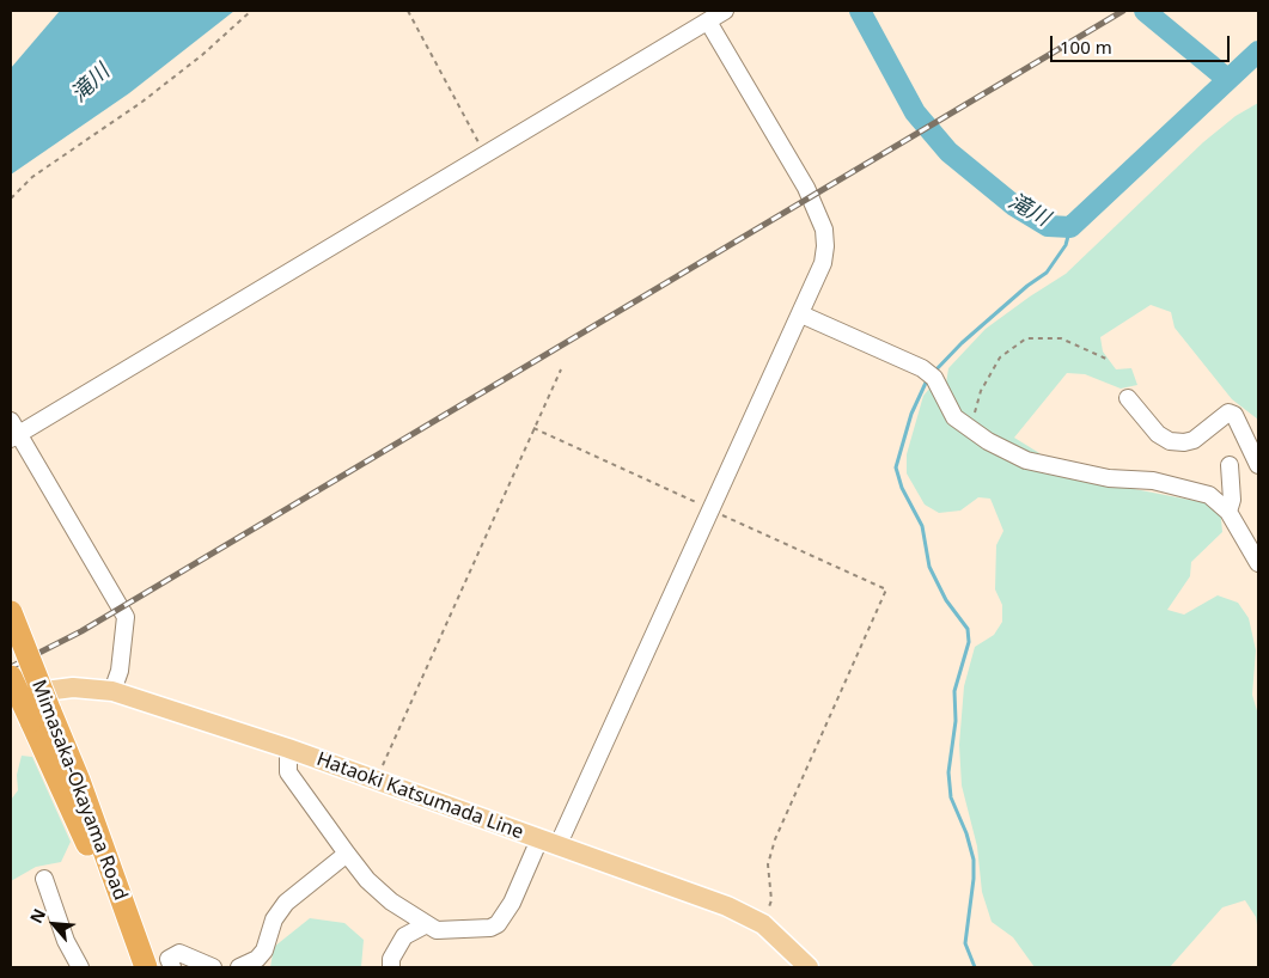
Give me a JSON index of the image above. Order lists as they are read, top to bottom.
{
  "streets": {
    "highway": ["Mimasaka-Okayama Road"],
    "main road": ["Hataoki Katsumada Line"]
  },
  "water": ["滝川"],
  "scale_bar": "100 m",
  "north": "top left"
}
